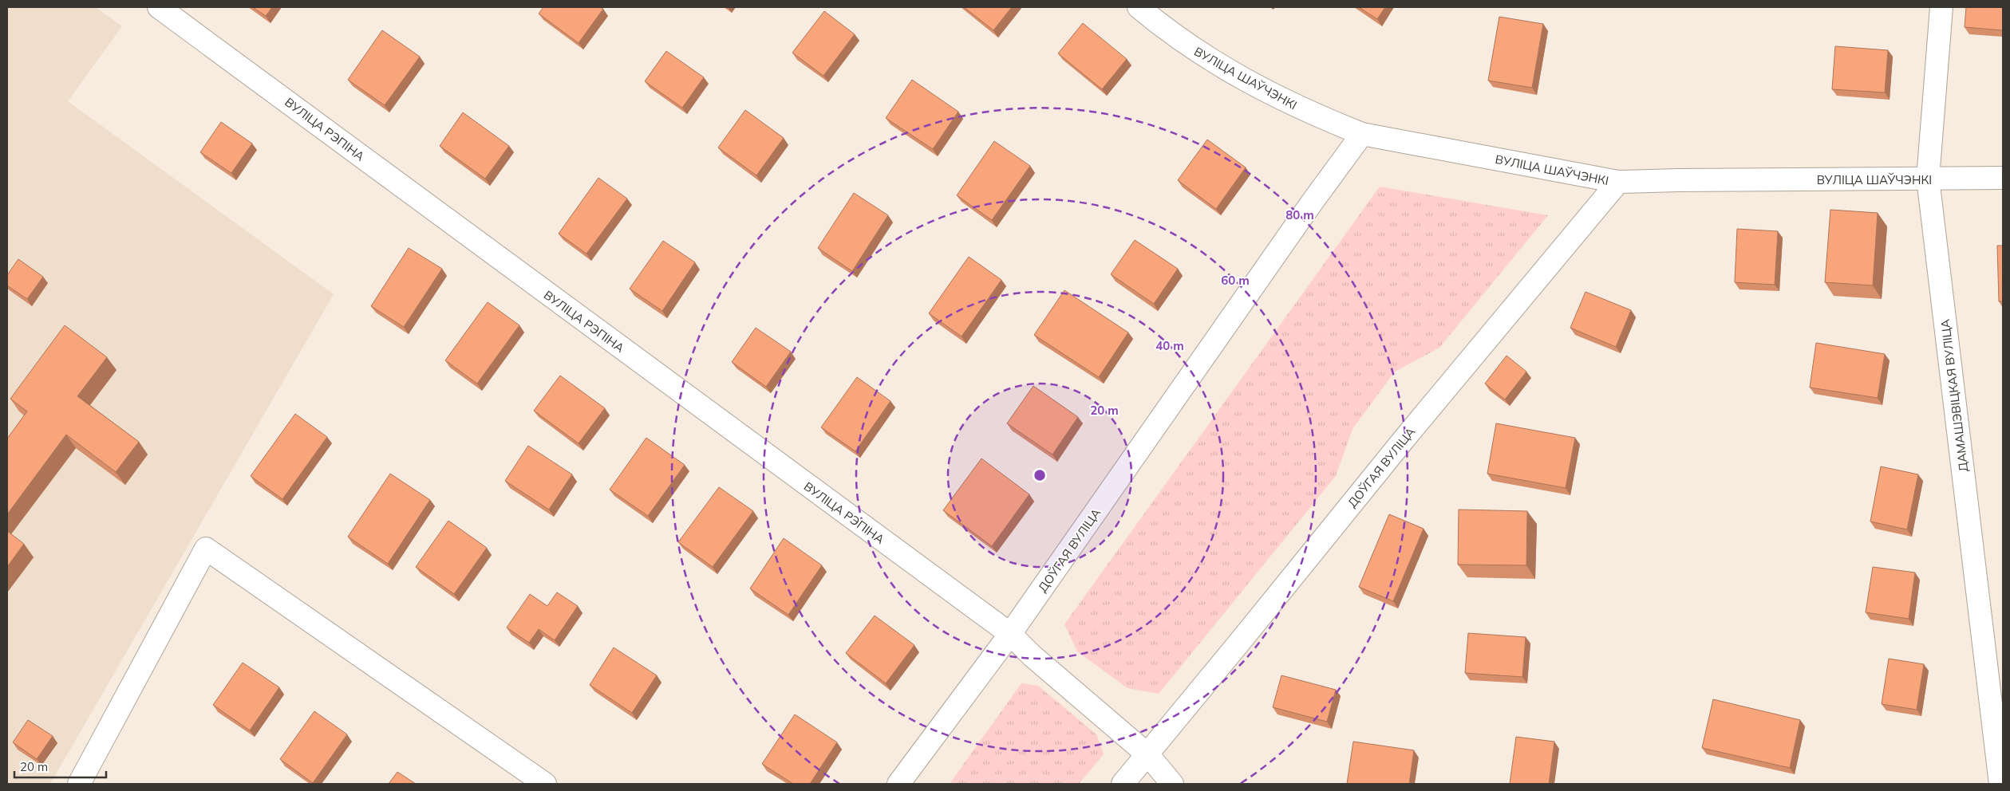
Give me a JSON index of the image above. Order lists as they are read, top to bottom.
{
  "streets": {
    "street": [
      "ВУЛІЦА ШАЎЧЭНКІ",
      "ВУЛІЦА РЭПІНА",
      "ДАМАШЭВІЦКАЯ ВУЛІЦА",
      "ДОЎГАЯ ВУЛІЦА"
    ]
  },
  "crossings": [
    ["ВУЛІЦА ШАЎЧЭНКІ", "ДАМАШЭВІЦКАЯ ВУЛІЦА"],
    ["ВУЛІЦА ШАЎЧЭНКІ", "ДОЎГАЯ ВУЛІЦА"],
    ["ВУЛІЦА РЭПІНА", "ДОЎГАЯ ВУЛІЦА"]
  ],
  "scale_bar": "20 m",
  "rings": [
    "80 m",
    "60 m",
    "40 m",
    "20 m"
  ]
}
